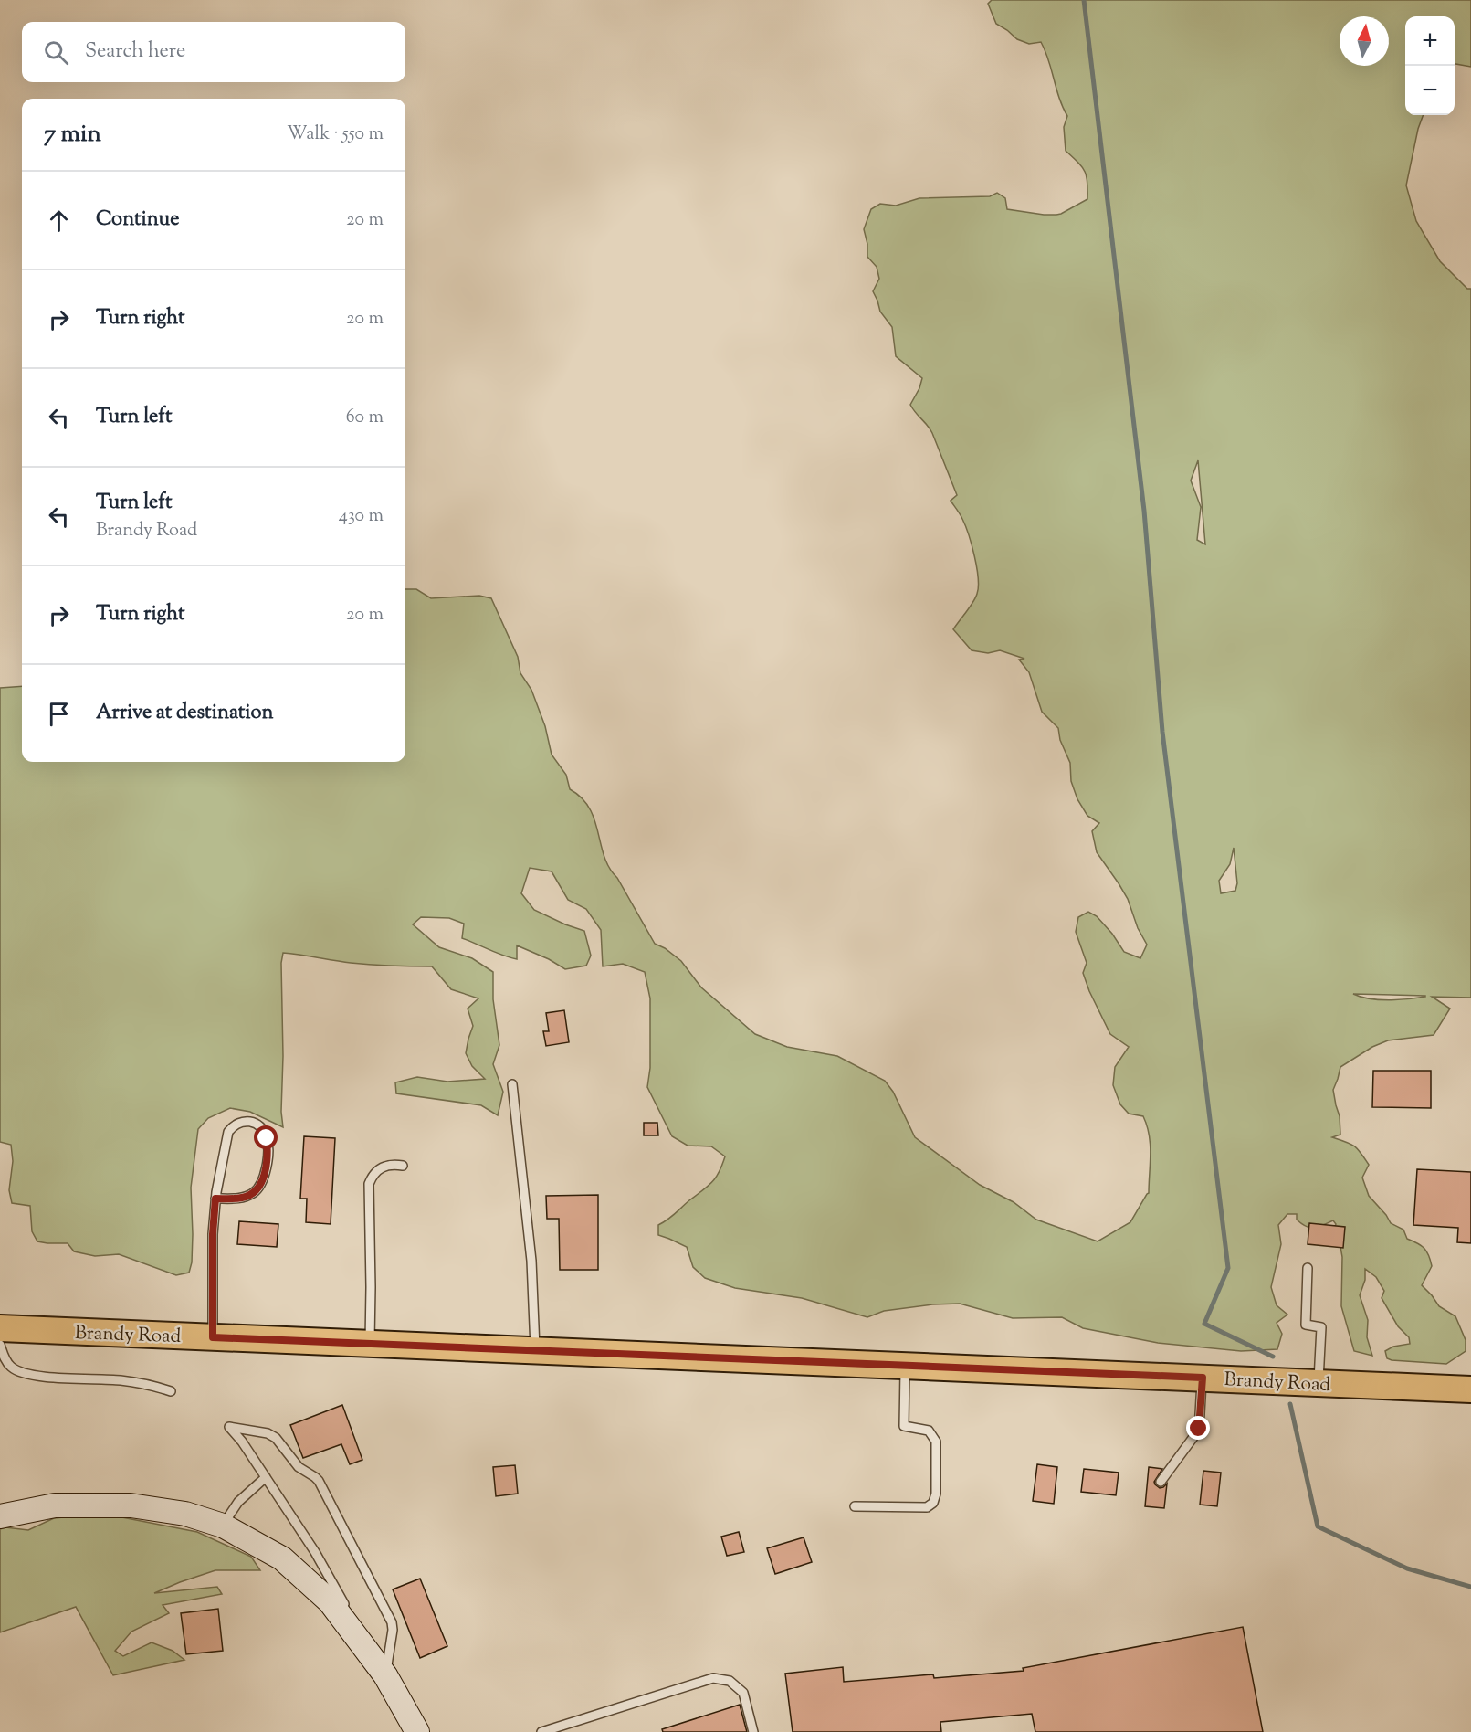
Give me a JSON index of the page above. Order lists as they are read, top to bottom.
{
  "streets": {
    "main road": ["Brandy Road"]
  },
  "north": "top",
  "page": {
    "map_buttons": ["+", "−"],
    "search": "Search here",
    "heading": ["7 min", "Walk · 550 m"],
    "list": [
      ["Continue", "20 m"],
      ["Turn right", "20 m"],
      ["Turn left", "60 m"],
      ["Turn left", "Brandy Road", "430 m"],
      ["Turn right", "20 m"],
      "Arrive at destination"
    ]
  }
}
